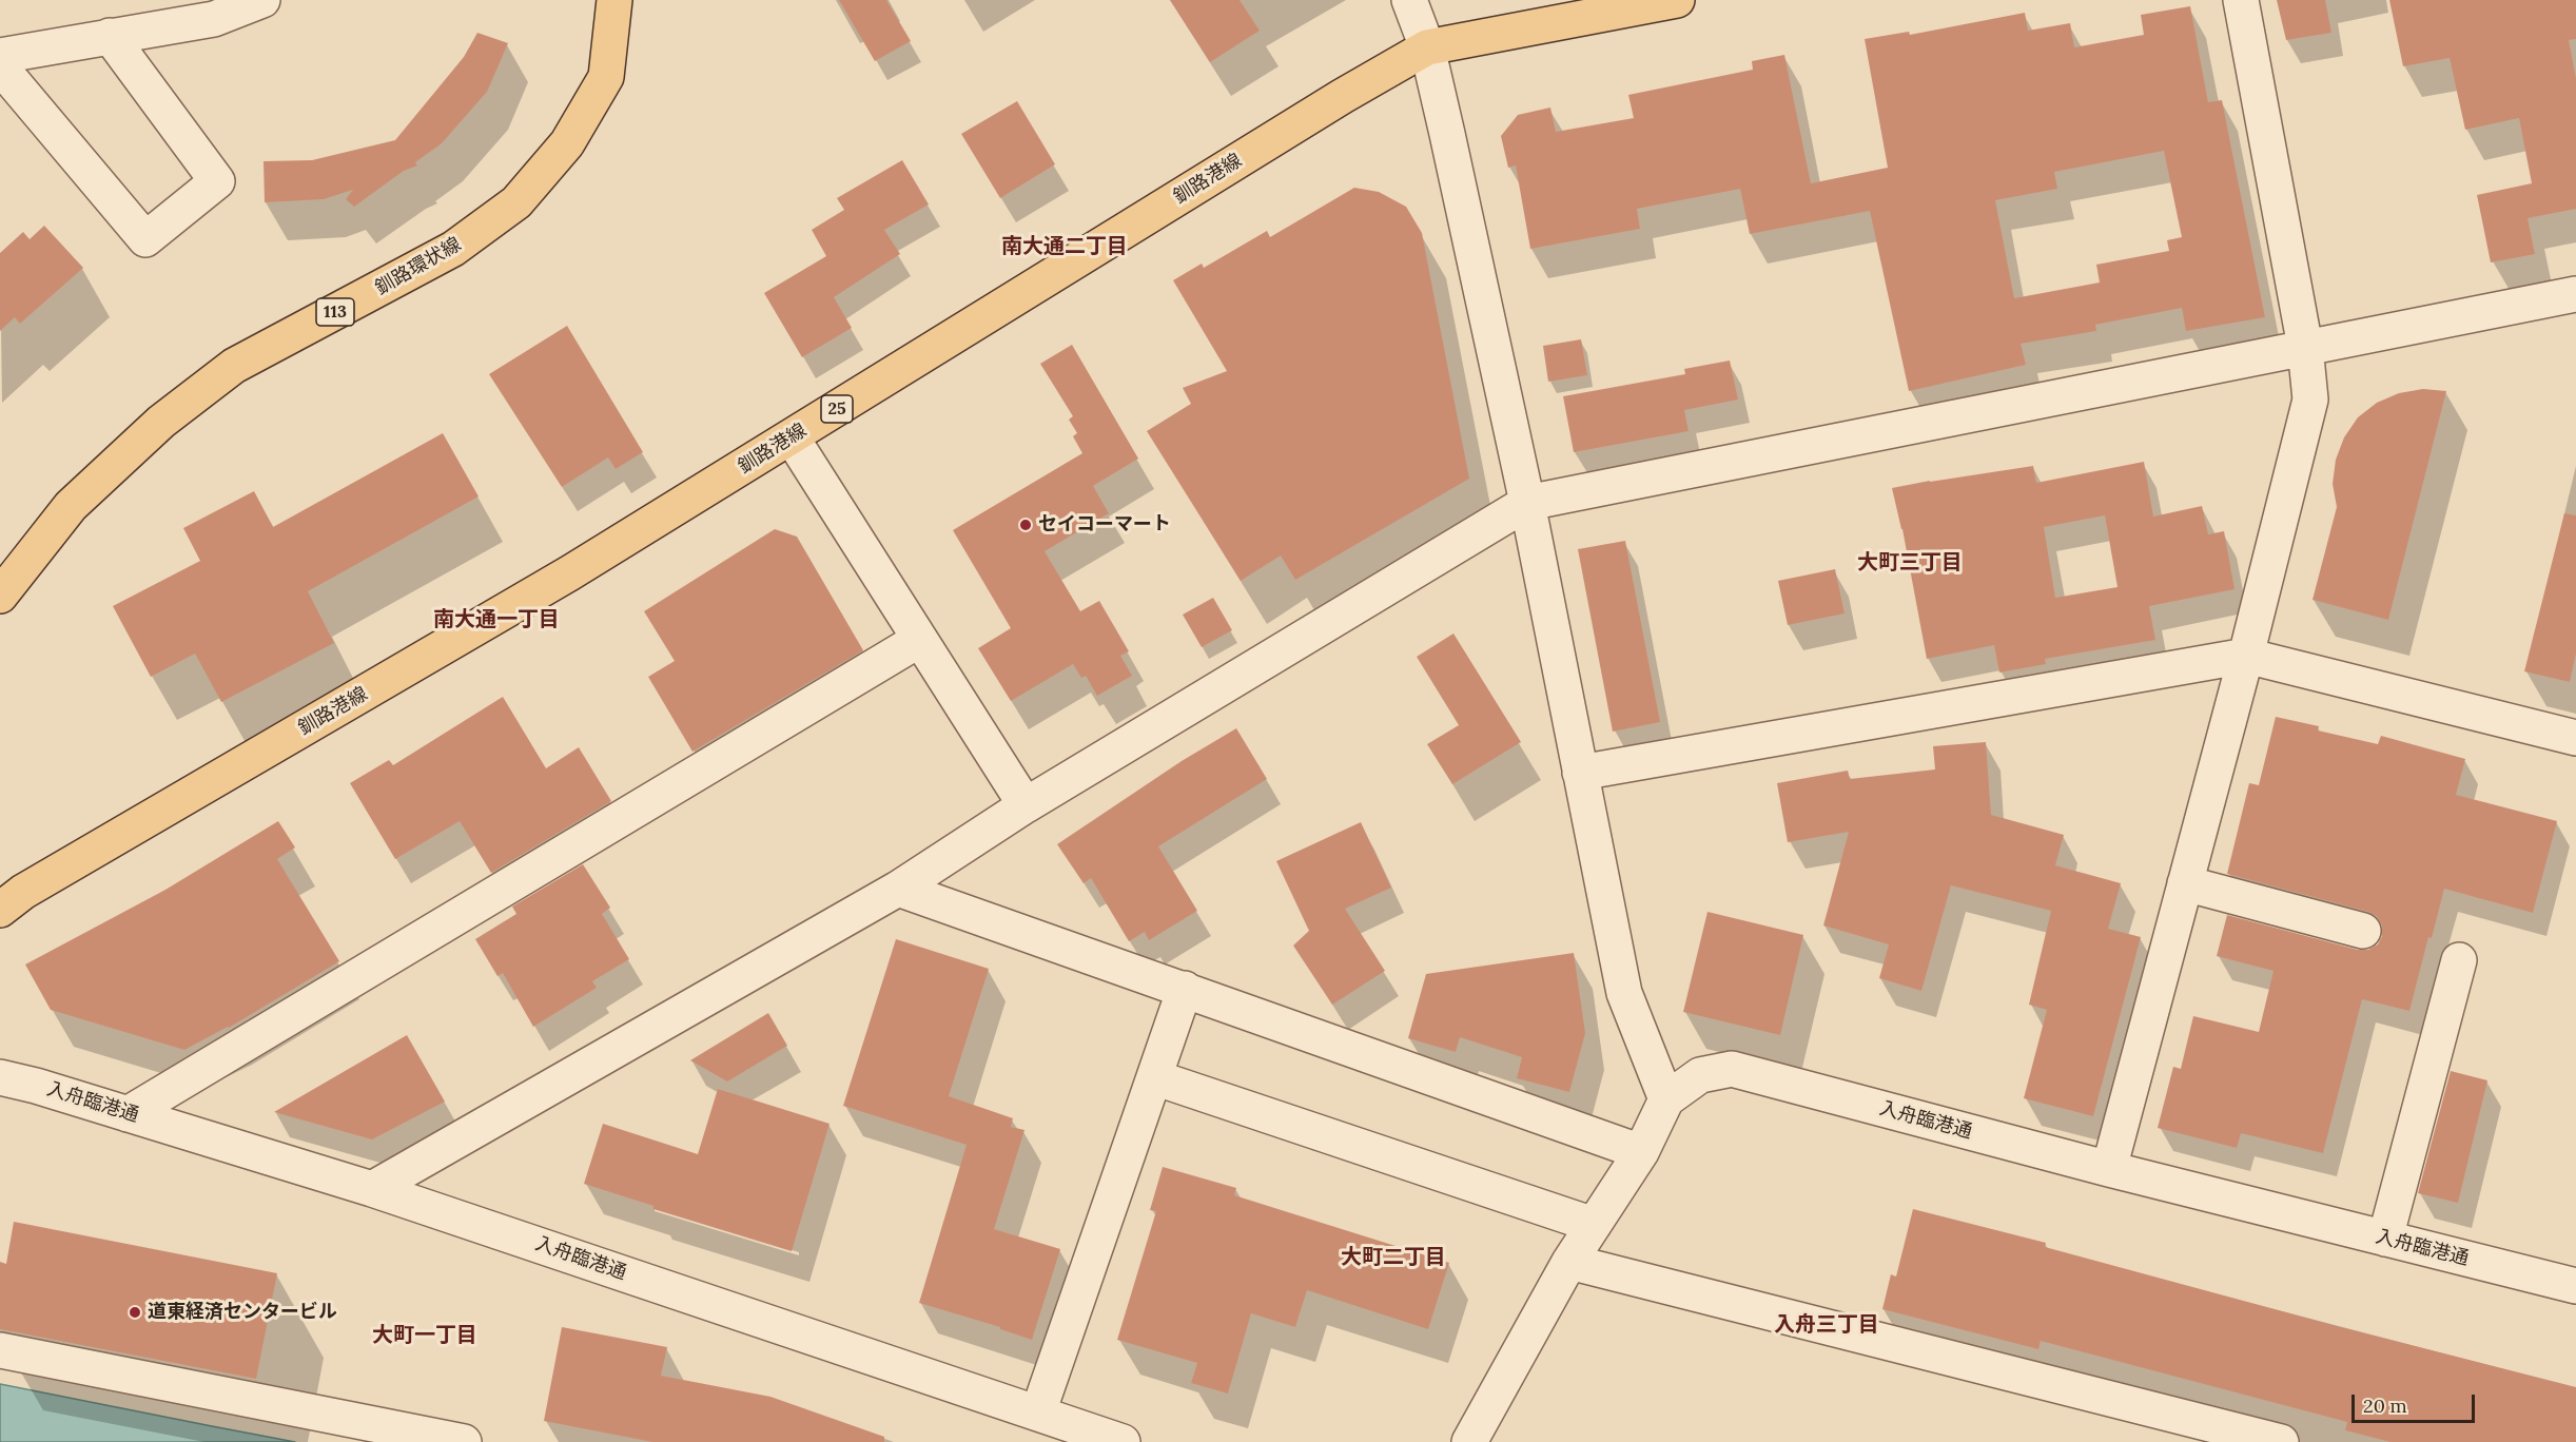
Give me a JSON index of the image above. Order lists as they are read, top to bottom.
{
  "streets": {
    "main road": [
      "釧路港線",
      "釧路環状線",
      "113",
      "25"
    ],
    "street": ["入舟臨港通"]
  },
  "districts": [
    "南大通二丁目",
    "大町三丁目",
    "南大通一丁目",
    "大町二丁目",
    "入舟三丁目",
    "大町一丁目"
  ],
  "places": ["セイコーマート", "道東経済センタービル"],
  "scale_bar": "20 m"
}
